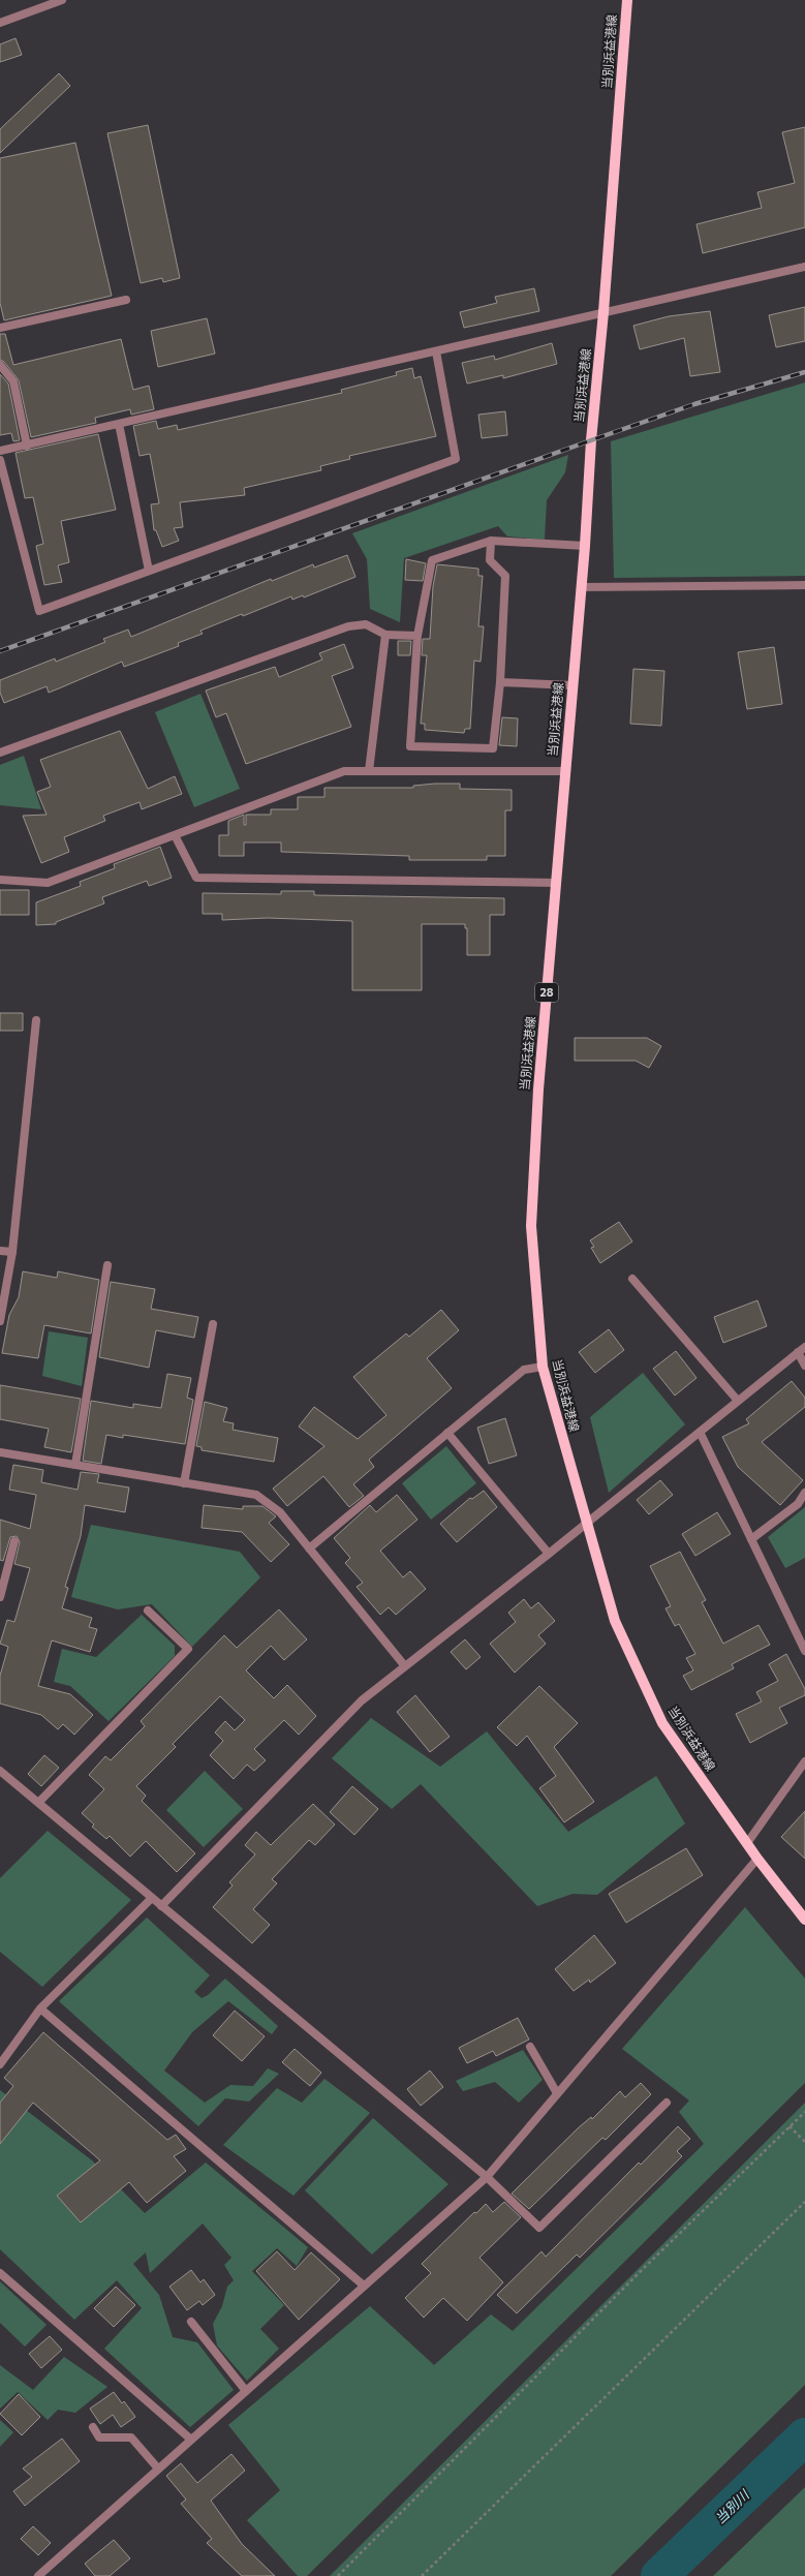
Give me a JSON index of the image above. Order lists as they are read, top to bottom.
{
  "streets": {
    "main road": ["当別浜益港線", "28"]
  },
  "water": ["当別川"]
}
